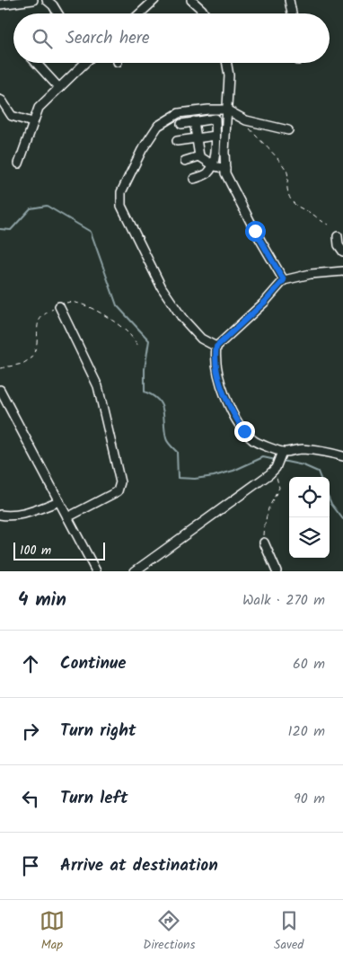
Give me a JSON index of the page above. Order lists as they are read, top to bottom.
{
  "scale_bar": "100 m",
  "page": {
    "search": "Search here",
    "scale": "100 m",
    "heading": ["4 min", "Walk · 270 m"],
    "list": [
      ["Continue", "60 m"],
      ["Turn right", "120 m"],
      ["Turn left", "90 m"],
      "Arrive at destination"
    ],
    "nav": ["Map", "Directions", "Saved"]
  }
}
